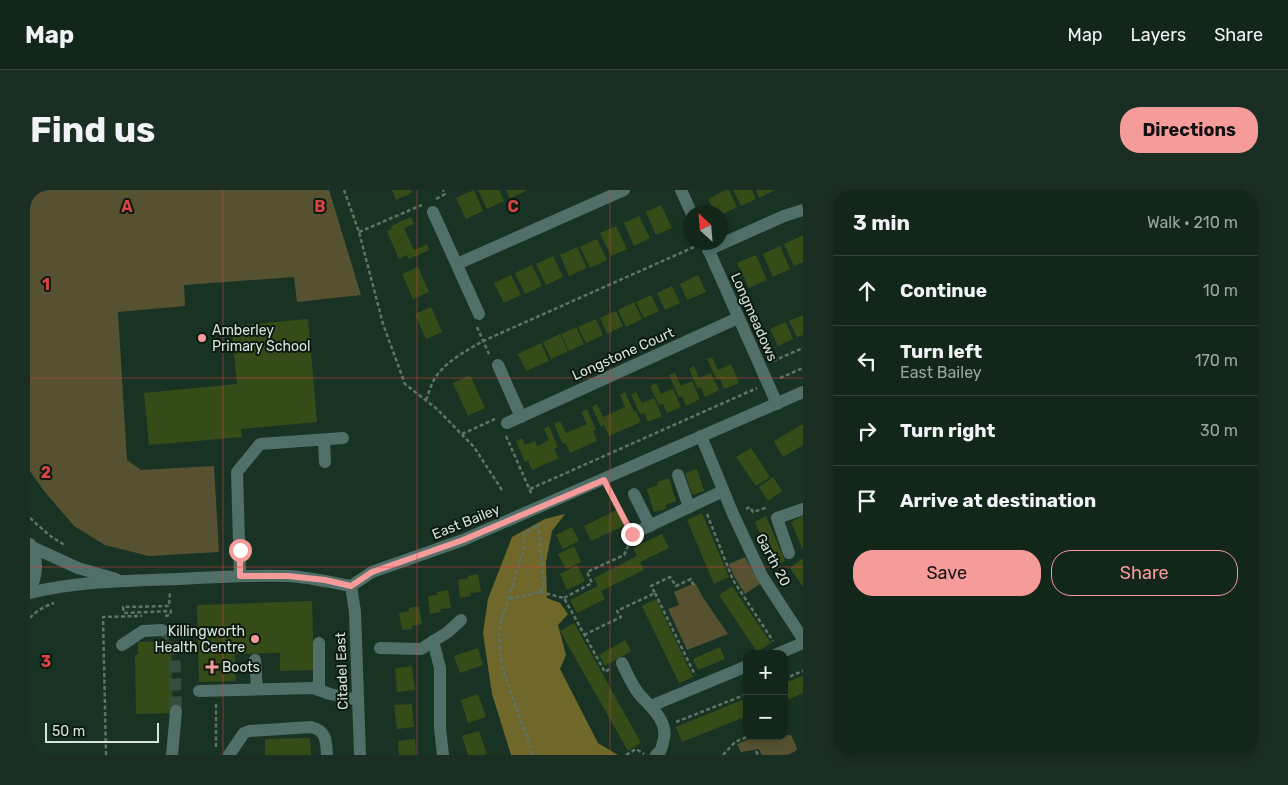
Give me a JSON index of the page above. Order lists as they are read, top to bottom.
{
  "streets": {
    "street": [
      "Longmeadows",
      "Longstone Court",
      "East Bailey",
      "Garth 20",
      "Citadel East"
    ]
  },
  "crossings": [
    ["Longmeadows", "Longstone Court"],
    ["Longmeadows", "East Bailey"],
    ["East Bailey", "Garth 20"],
    ["East Bailey", "Citadel East"]
  ],
  "places": {
    "other": ["Amberley Primary School", "Killingworth Health Centre"],
    "health": ["Boots"]
  },
  "scale_bar": "50 m",
  "north": "top left",
  "page": {
    "header": "Map",
    "nav": ["Map", "Layers", "Share"],
    "buttons": [
      "Directions",
      ["Save", "Share"]
    ],
    "title": "Find us",
    "heading": ["3 min", "Walk · 210 m"],
    "list": [
      ["Continue", "10 m"],
      ["Turn left", "East Bailey", "170 m"],
      ["Turn right", "30 m"],
      "Arrive at destination"
    ],
    "map_buttons": ["+", "−"],
    "scale": "50 m"
  },
  "grid": {
    "columns": ["A", "B", "C"],
    "rows": ["1", "2", "3"]
  }
}
